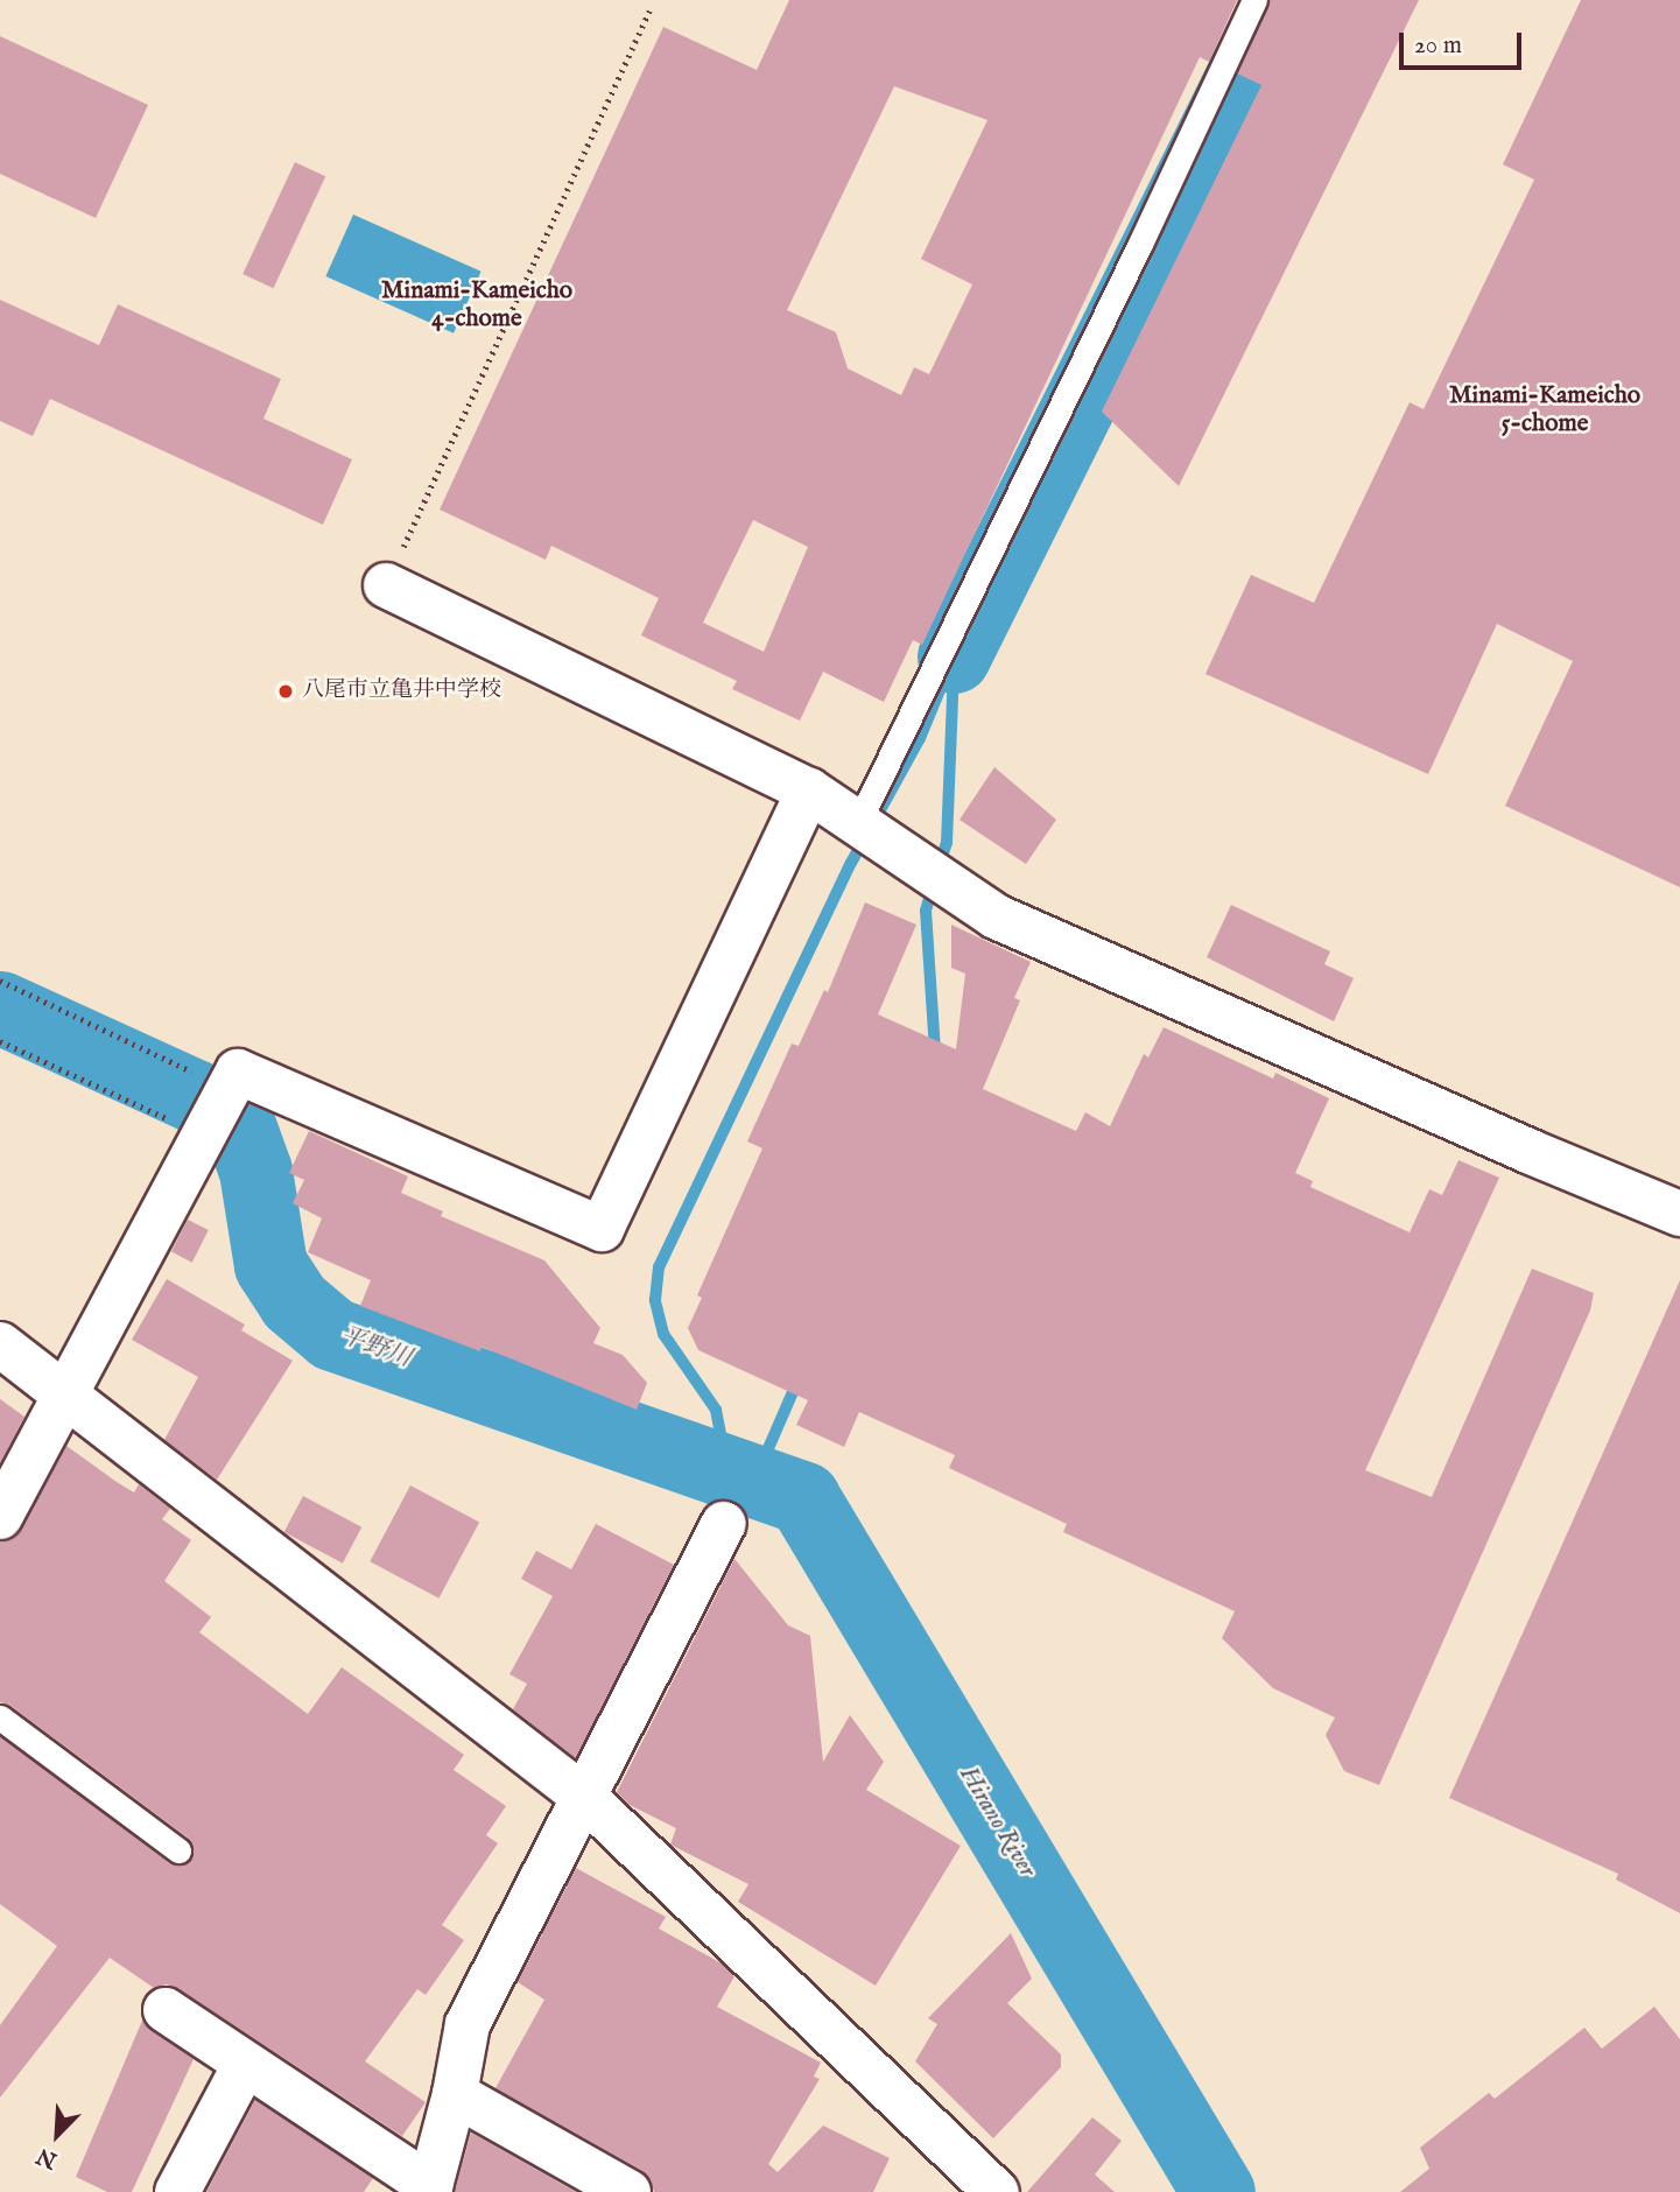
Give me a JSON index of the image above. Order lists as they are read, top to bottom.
{
  "districts": ["Minami-Kameicho 4-chome", "Minami-Kameicho 5-chome"],
  "water": ["平野川", "Hirano River"],
  "places": ["八尾市立亀井中学校"],
  "scale_bar": "20 m",
  "north": "bottom left"
}
